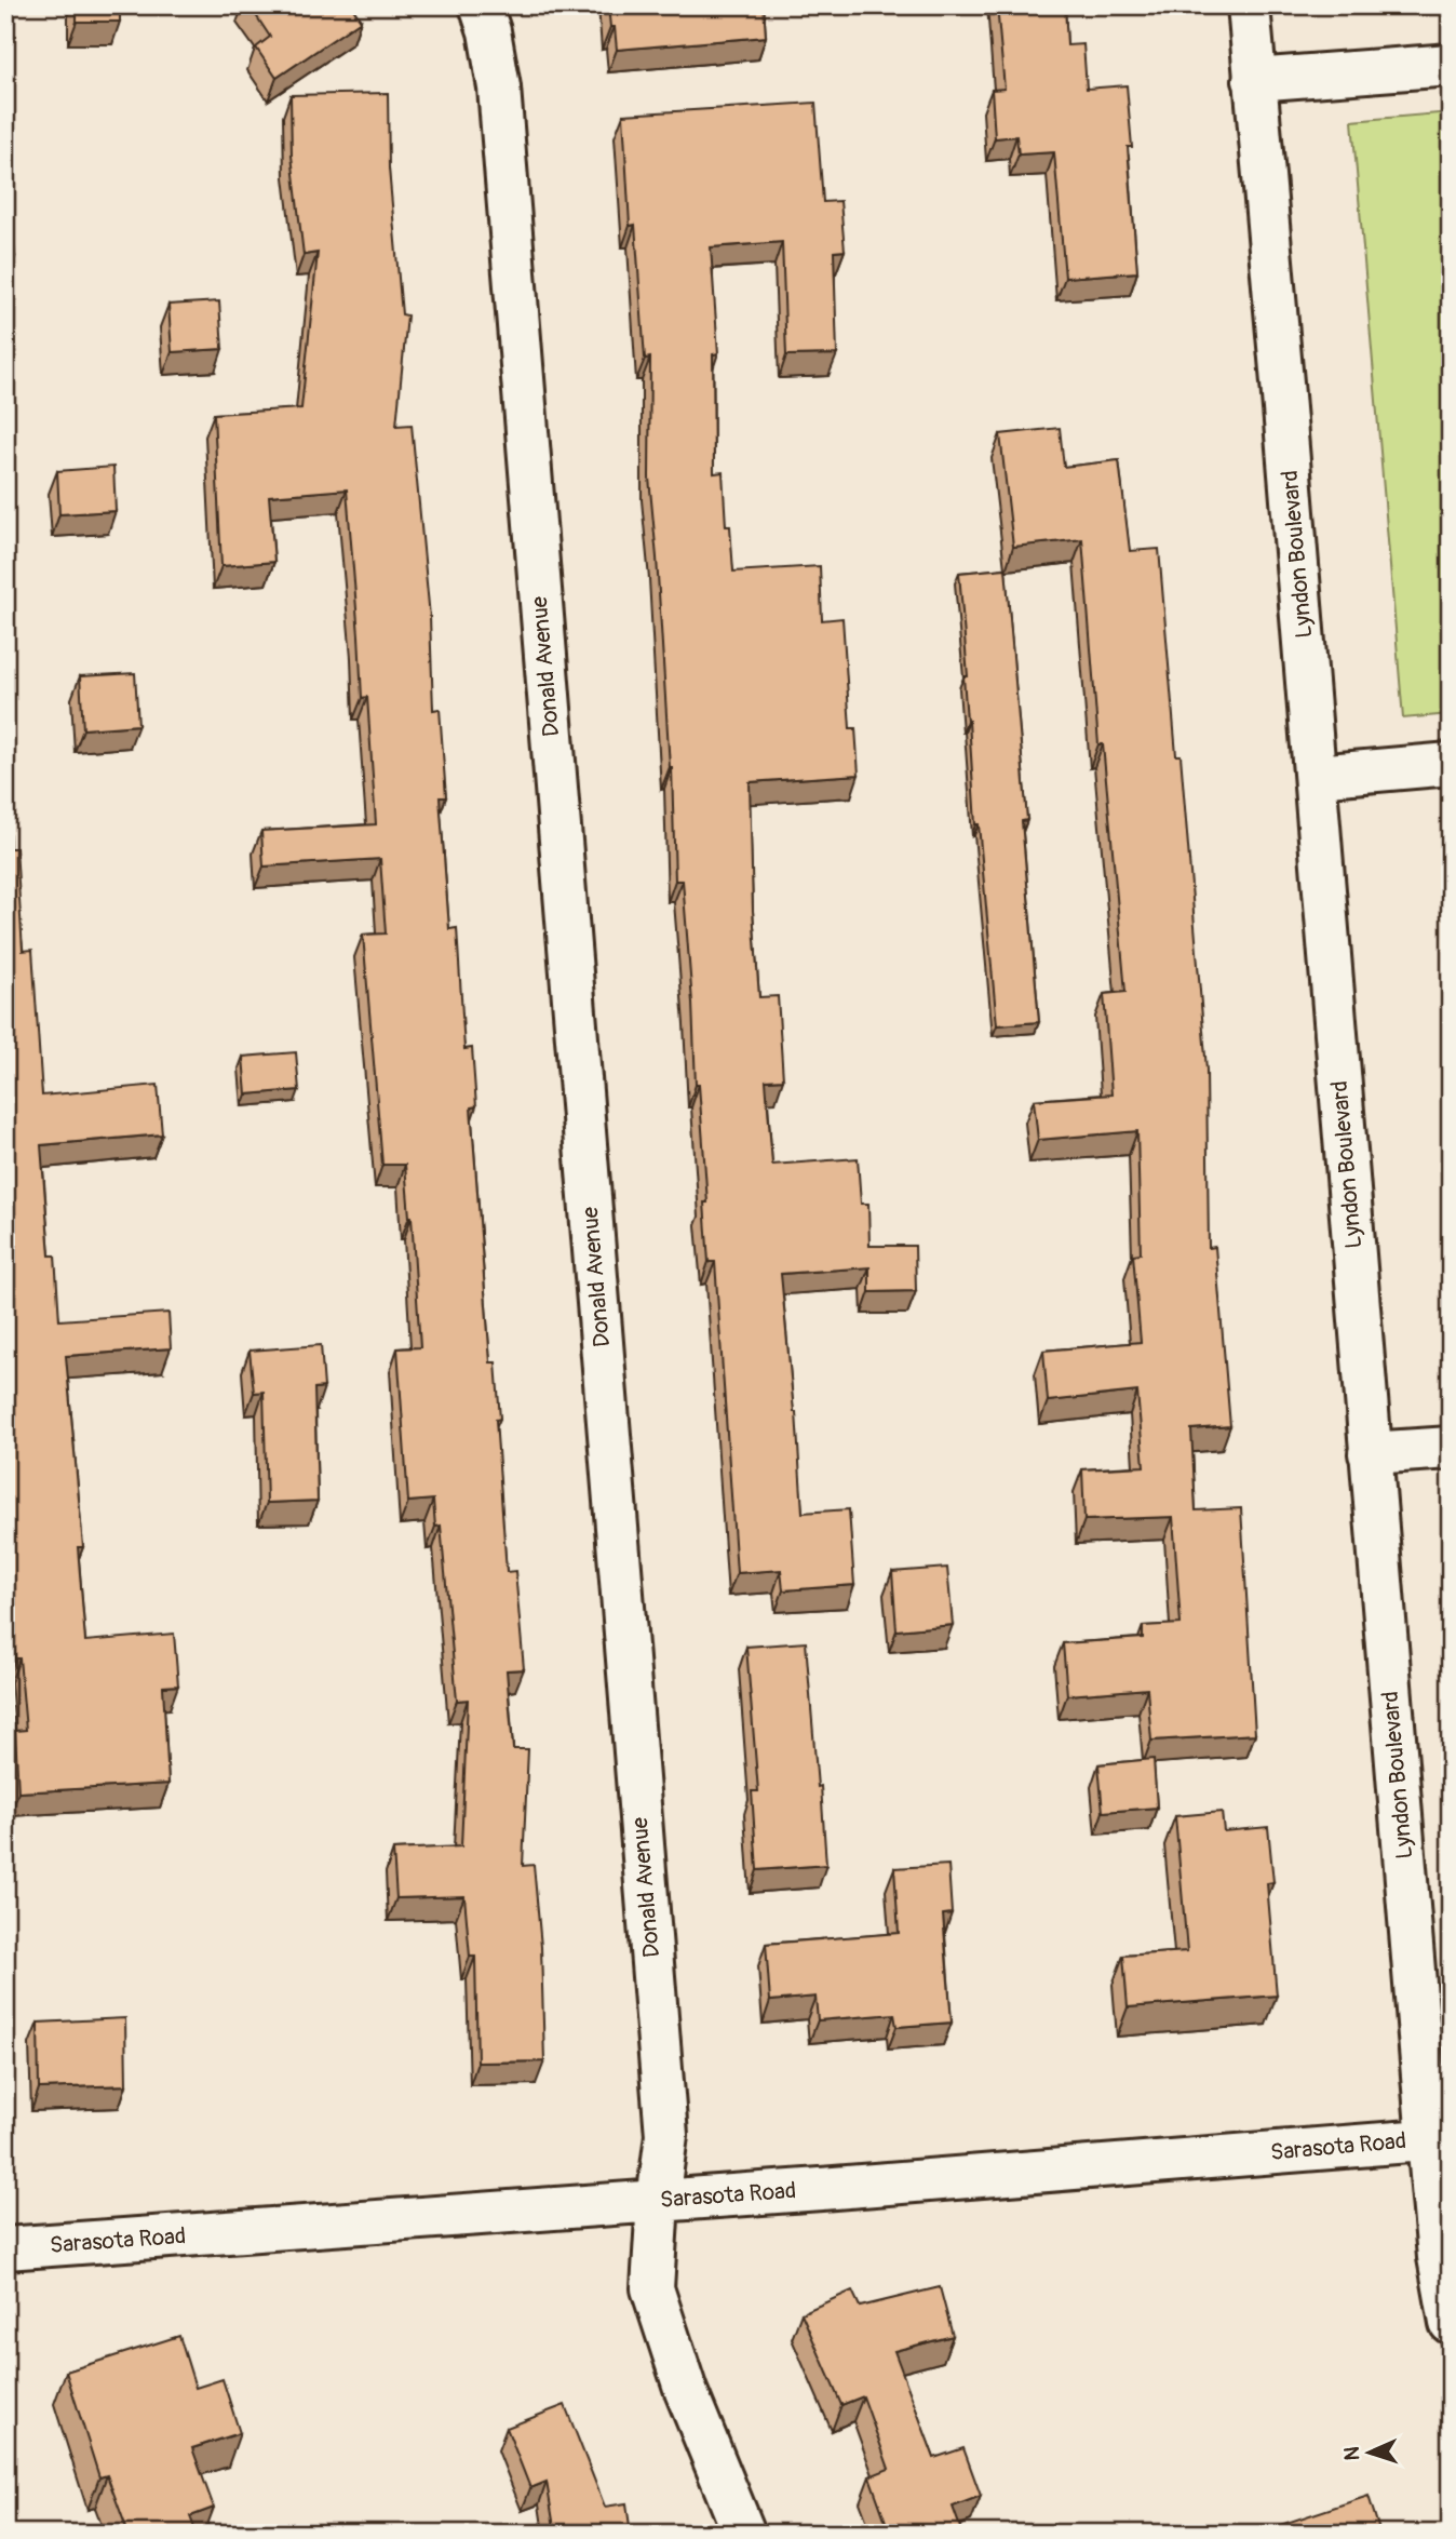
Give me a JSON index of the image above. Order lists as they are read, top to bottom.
{
  "streets": {
    "street": ["Lyndon Boulevard", "Donald Avenue", "Sarasota Road"]
  },
  "crossings": [
    ["Lyndon Boulevard", "Sarasota Road"],
    ["Donald Avenue", "Sarasota Road"]
  ],
  "north": "left"
}
